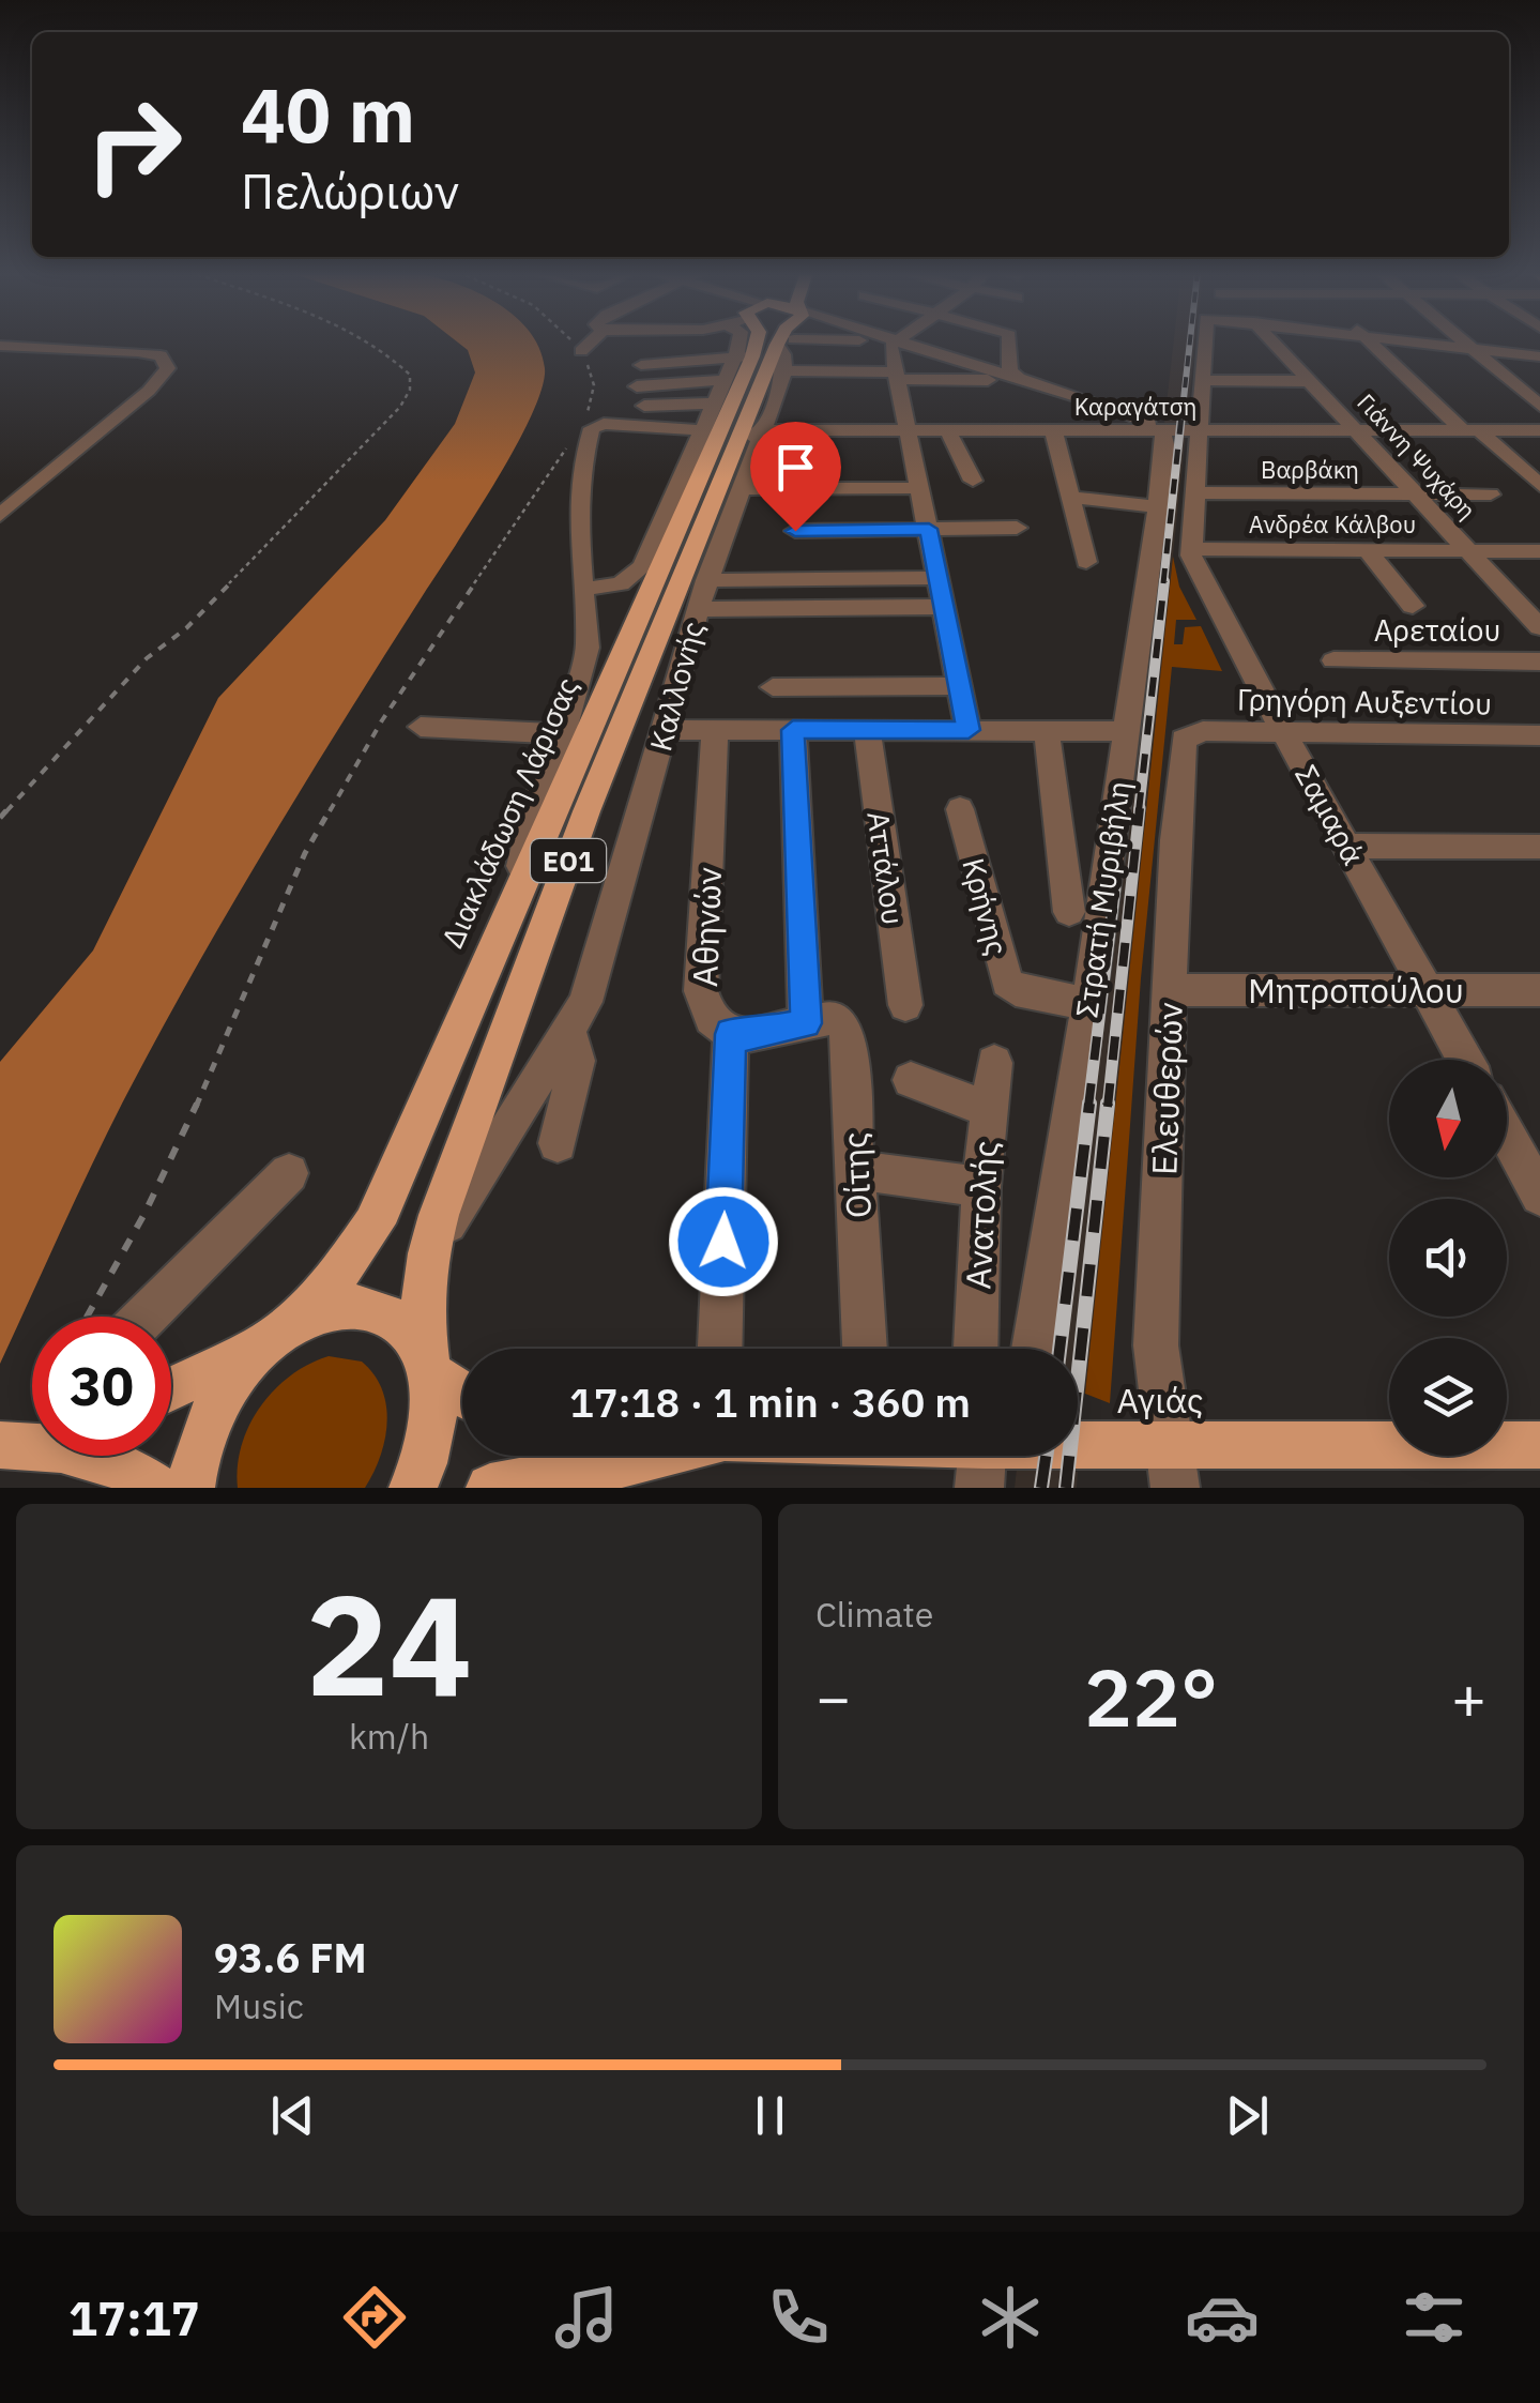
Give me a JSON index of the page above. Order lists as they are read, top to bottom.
{
  "streets": {
    "main road": ["Διακλάδωση Λάρισας", "ΕΟ1", "Αγιάς"],
    "street": [
      "Καραγάτση",
      "Γιάννη Ψυχάρη",
      "Βαρβάκη",
      "Ανδρέα Κάλβου",
      "Αρεταίου",
      "Καλλoνής",
      "Γρηγόρη Αυξεντίου",
      "Σαμαρά",
      "Αττάλου",
      "Στρατή Μυριβήλη",
      "Κρήνης",
      "Αθηνών",
      "Μητροπούλου",
      "Ελευθερών",
      "Οίτης",
      "Ανατολής"
    ]
  },
  "crossings": [
    ["Καραγάτση", "Γιάννη Ψυχάρη"],
    ["Καραγάτση", "Καλλoνής"],
    ["Καραγάτση", "Διακλάδωση Λάρισας"],
    ["Καραγάτση", "Στρατή Μυριβήλη"],
    ["Γιάννη Ψυχάρη", "Βαρβάκη"],
    ["Γιάννη Ψυχάρη", "Ανδρέα Κάλβου"],
    ["Ανδρέα Κάλβου", "Σαμαρά"],
    ["Καλλoνής", "Διακλάδωση Λάρισας"],
    ["Γρηγόρη Αυξεντίου", "Σαμαρά"],
    ["Γρηγόρη Αυξεντίου", "Ελευθερών"],
    ["Σαμαρά", "Μητροπούλου"],
    ["Στρατή Μυριβήλη", "Κρήνης"],
    ["Μητροπούλου", "Ελευθερών"],
    ["Ελευθερών", "Αγιάς"]
  ],
  "north": "bottom",
  "page": {
    "turn": ["40 m", "Πελώριων"],
    "limit": "30",
    "trip": "17:18 · 1 min · 360 m",
    "tile": [
      ["24", "km/h"],
      "Climate"
    ],
    "heat": ["−", "22°", "+"],
    "song": ["93.6 FM", "Music"],
    "tabs": "17:17"
  }
}
